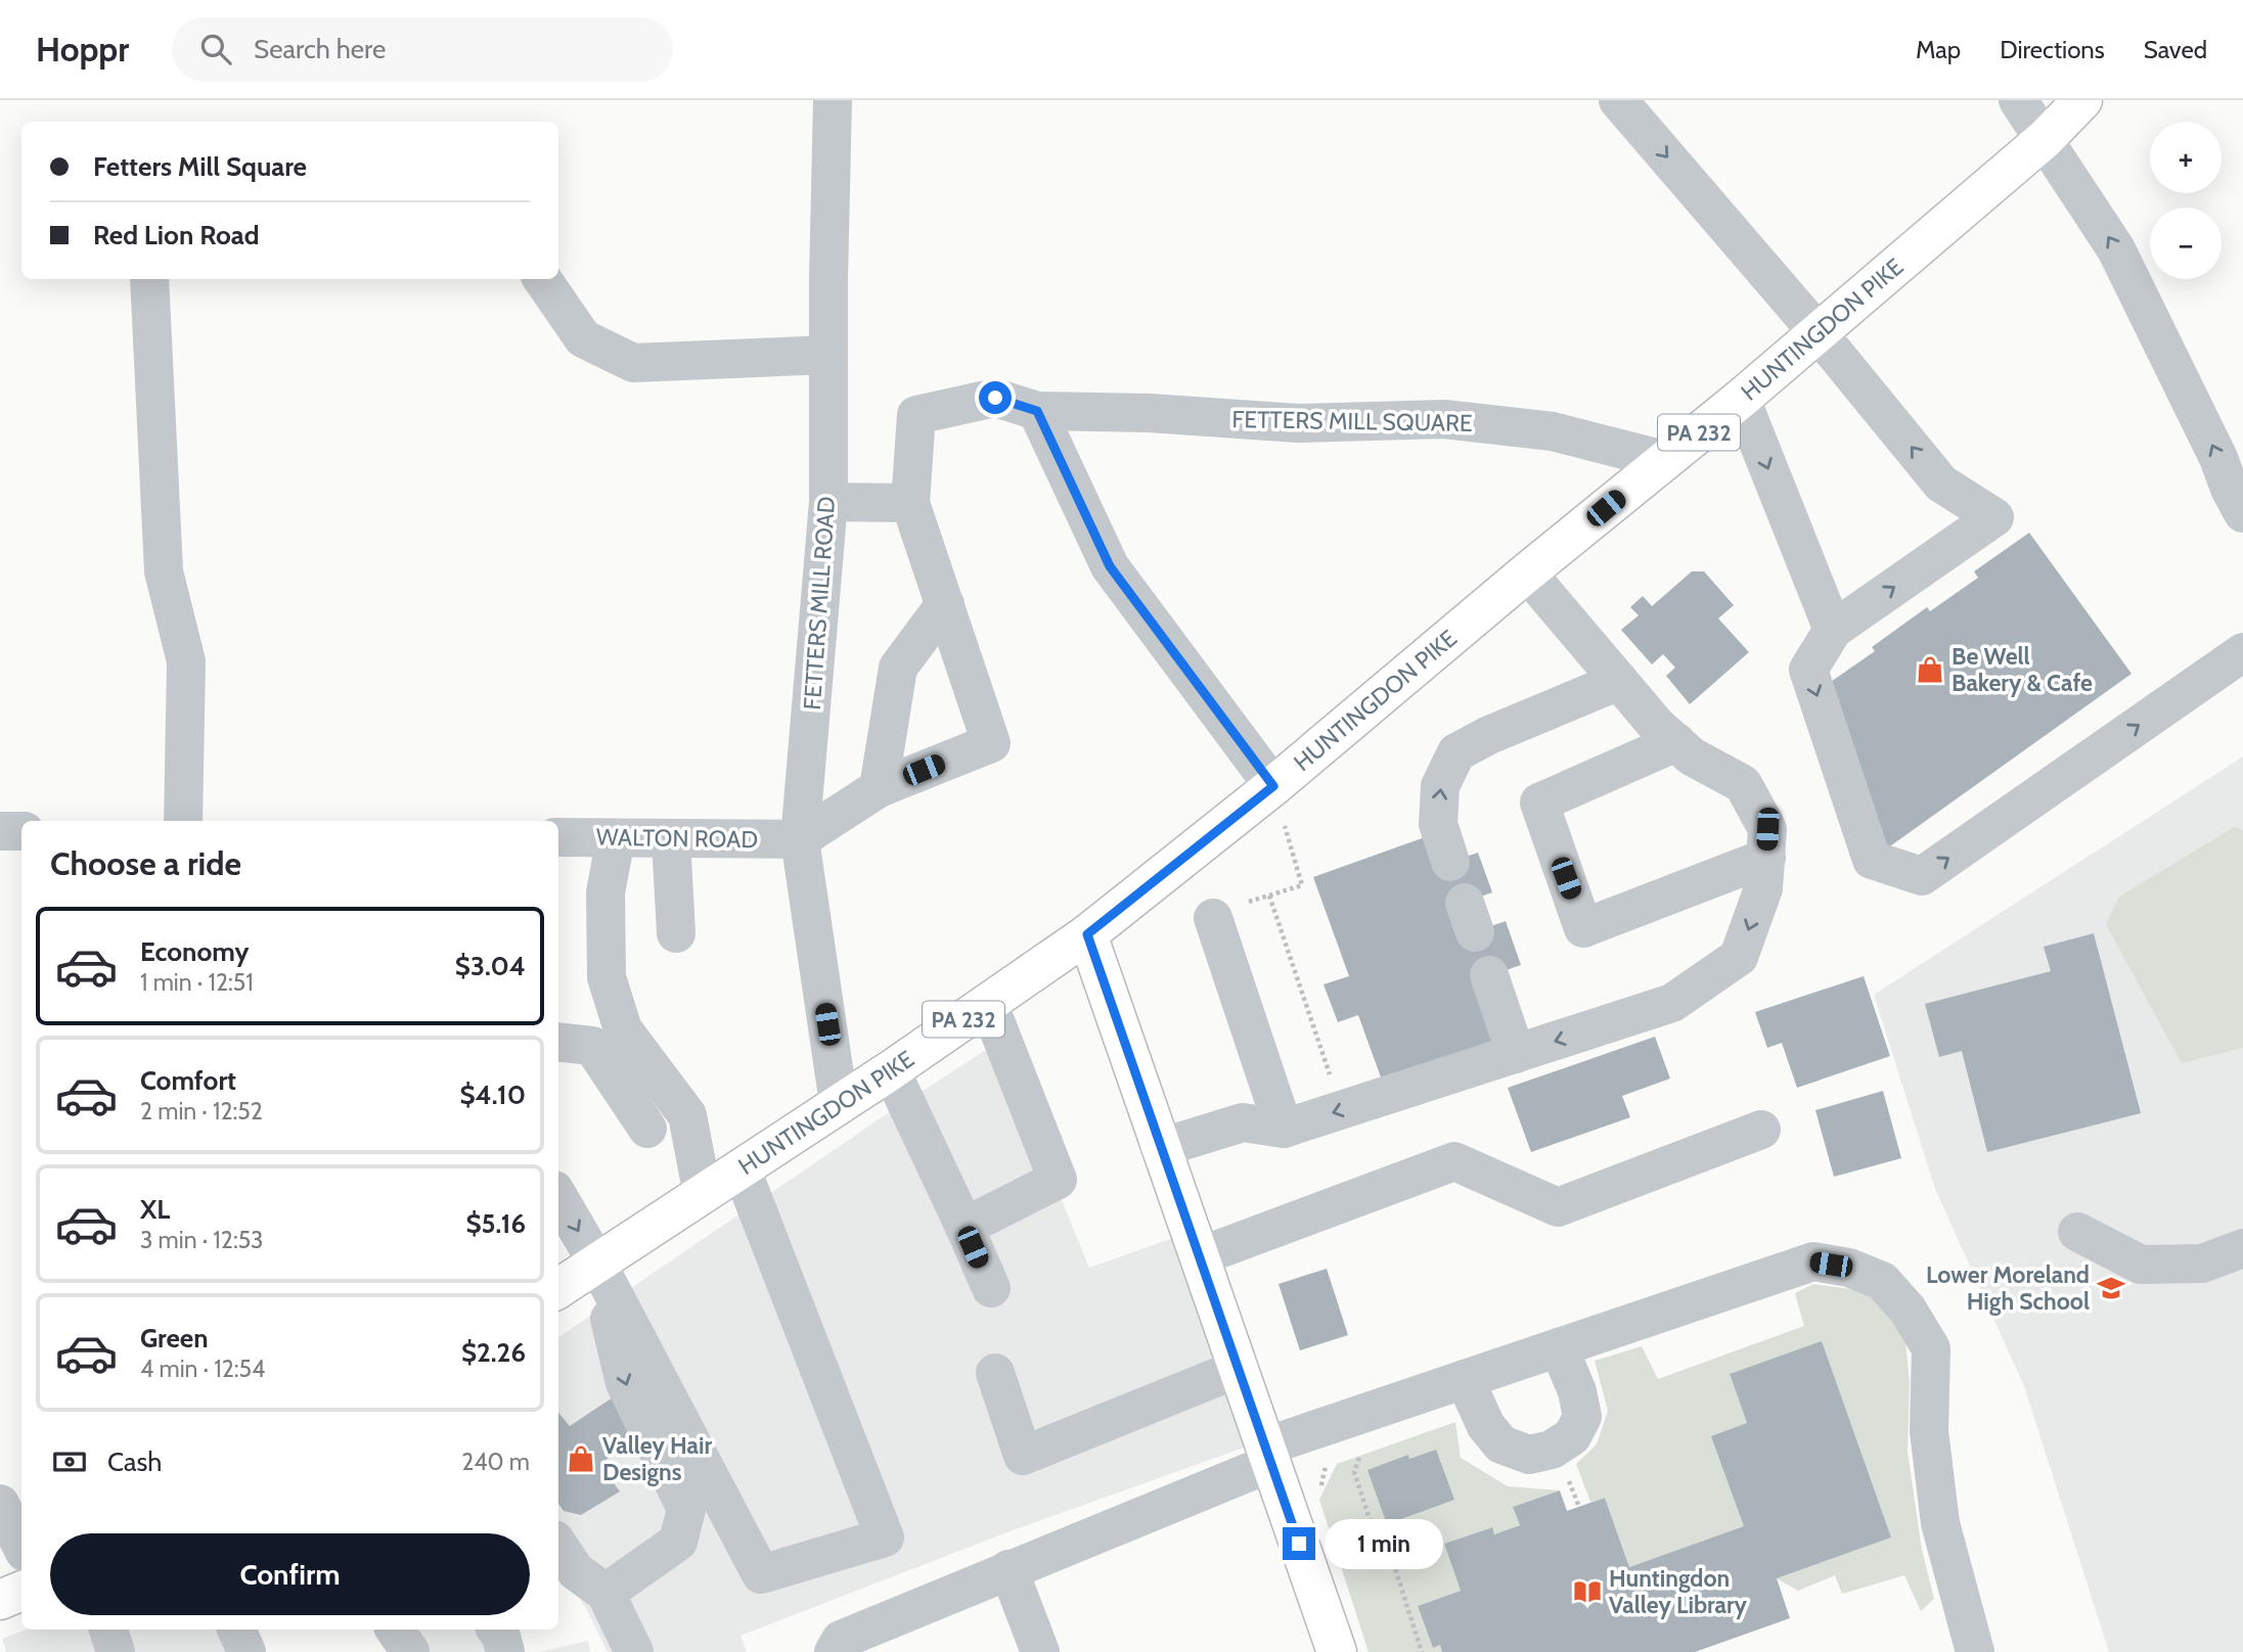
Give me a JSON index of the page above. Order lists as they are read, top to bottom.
{
  "streets": {
    "main road": ["HUNTINGDON PIKE", "PA 232"],
    "street": ["FETTERS MILL SQUARE", "FETTERS MILL ROAD", "WALTON ROAD"]
  },
  "crossings": [
    ["HUNTINGDON PIKE", "FETTERS MILL SQUARE"],
    ["HUNTINGDON PIKE", "FETTERS MILL ROAD"],
    ["FETTERS MILL ROAD", "WALTON ROAD"]
  ],
  "places": {
    "shop": ["Be Well Bakery & Cafe", "Valley Hair Designs"],
    "school or university": ["Lower Moreland High School"],
    "library": ["Huntingdon Valley Library"]
  },
  "page": {
    "header": "Hoppr",
    "search": "Search here",
    "nav": ["Map", "Directions", "Saved"],
    "map_buttons": ["+", "−"],
    "banner": ["Fetters Mill Square", "Red Lion Road"],
    "heading": "Choose a ride",
    "list": [
      {
        "name": "Economy",
        "note": "1 min · 12:51",
        "value": "$3.04"
      },
      {
        "name": "Comfort",
        "note": "2 min · 12:52",
        "value": "$4.10"
      },
      {
        "name": "XL",
        "note": "3 min · 12:53",
        "value": "$5.16"
      },
      {
        "name": "Green",
        "note": "4 min · 12:54",
        "value": "$2.26"
      }
    ],
    "pay": ["Cash", "240 m"],
    "bubble": "1 min",
    "buttons": "Confirm"
  }
}
